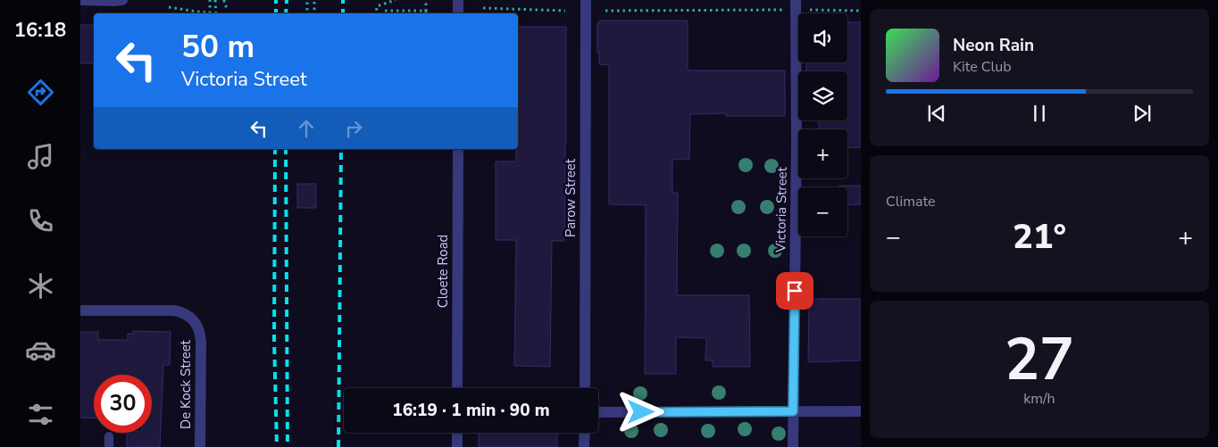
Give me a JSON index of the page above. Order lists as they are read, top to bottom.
{
  "streets": {
    "street": [
      "Parow Street",
      "Victoria Street",
      "Cloete Road",
      "De Kock Street"
    ]
  },
  "page": {
    "tabs": "16:18",
    "map_buttons": ["+", "−"],
    "turn": ["50 m", "Victoria Street"],
    "song": ["Neon Rain", "Kite Club"],
    "tile": [
      "Climate",
      ["27", "km/h"]
    ],
    "heat": ["−", "21°", "+"],
    "limit": "30",
    "trip": "16:19 · 1 min · 90 m"
  }
}
